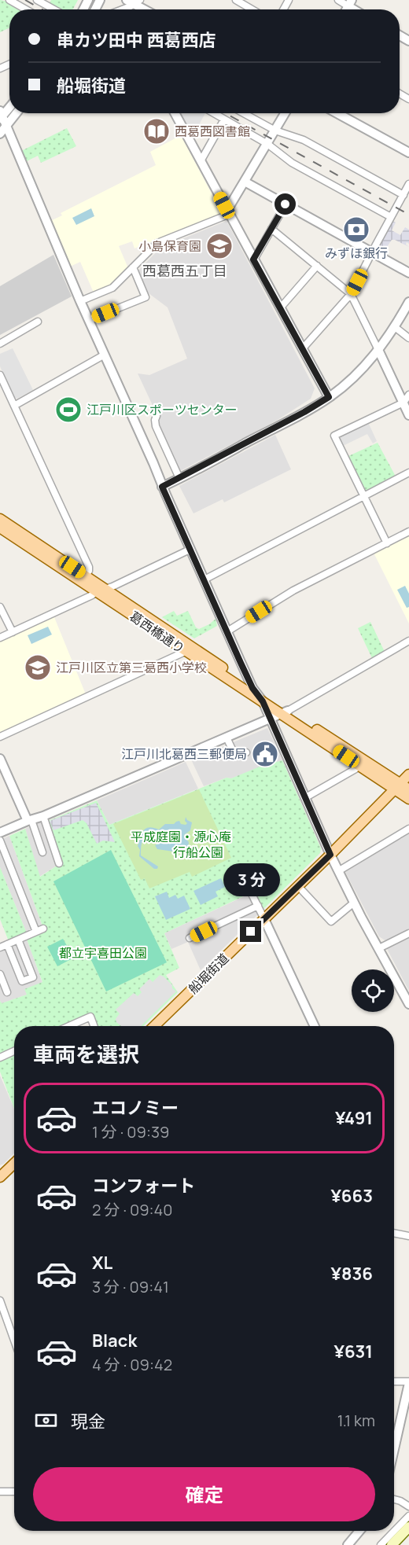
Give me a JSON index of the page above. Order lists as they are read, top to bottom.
{
  "streets": {
    "main road": ["葛西橋通り", "船堀街道"]
  },
  "crossings": [
    ["葛西橋通り", "船堀街道"]
  ],
  "districts": ["西葛西五丁目"],
  "parks": ["平成庭園・源心庵", "行船公園", "都立宇喜田公園"],
  "places": {
    "library": ["西葛西図書館"],
    "bank": ["みずほ銀行"],
    "school or university": ["小島保育園", "江戸川区立第三葛西小学校"],
    "sports": ["江戸川区スポーツセンター"],
    "public building": ["江戸川北葛西三郵便局"]
  },
  "page": {
    "banner": ["串カツ田中 西葛西店", "船堀街道"],
    "bubble": "3 分",
    "heading": "車両を選択",
    "list": [
      {
        "name": "エコノミー",
        "note": "1 分 · 09:39",
        "value": "¥491"
      },
      {
        "name": "コンフォート",
        "note": "2 分 · 09:40",
        "value": "¥663"
      },
      {
        "name": "XL",
        "note": "3 分 · 09:41",
        "value": "¥836"
      },
      {
        "name": "Black",
        "note": "4 分 · 09:42",
        "value": "¥631"
      }
    ],
    "pay": ["現金", "1.1 km"],
    "buttons": "確定"
  }
}
